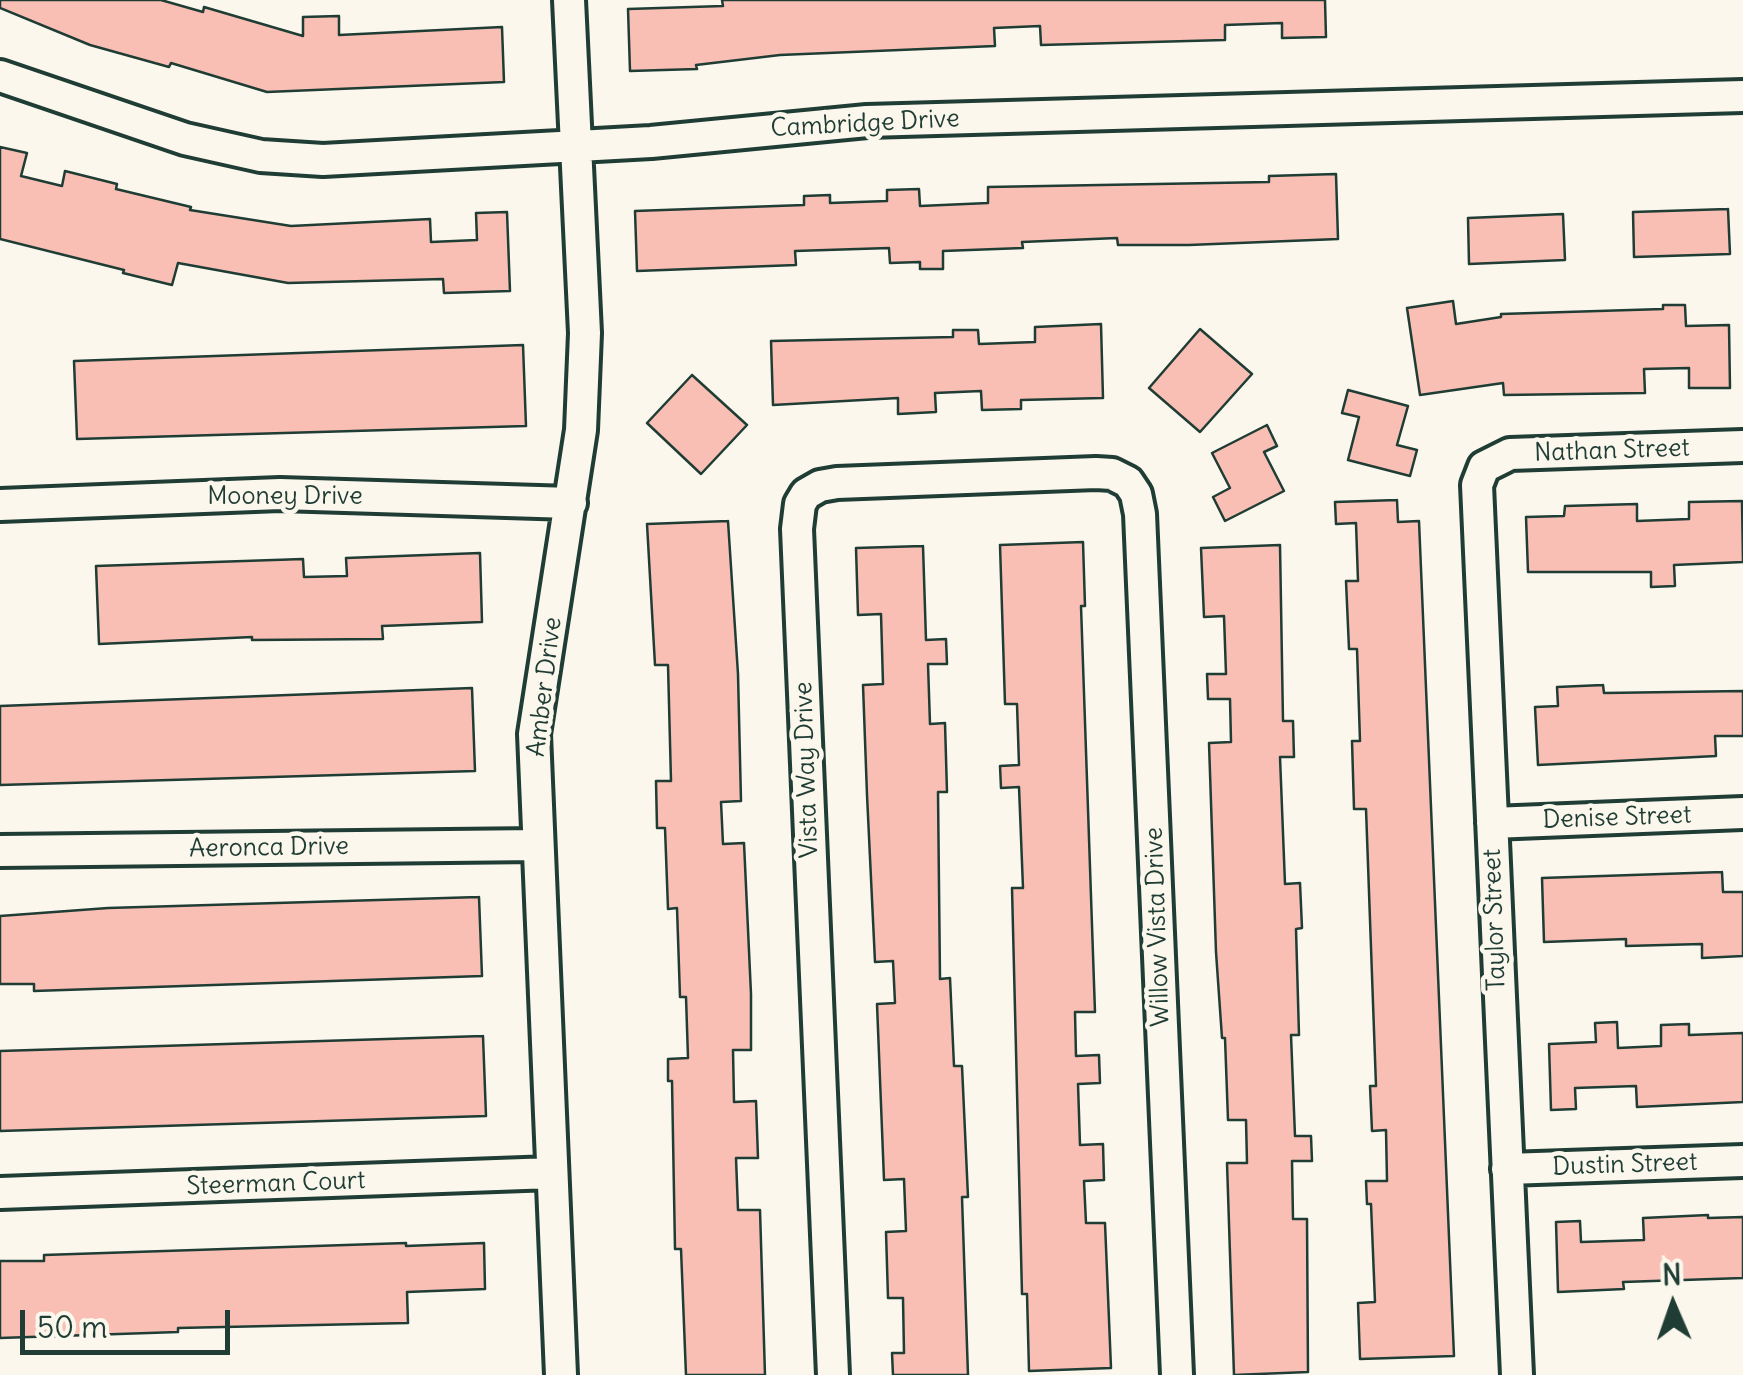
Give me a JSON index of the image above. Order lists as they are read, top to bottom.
{
  "streets": {
    "street": [
      "Cambridge Drive",
      "Nathan Street",
      "Mooney Drive",
      "Amber Drive",
      "Vista Way Drive",
      "Denise Street",
      "Aeronca Drive",
      "Taylor Street",
      "Willow Vista Drive",
      "Dustin Street",
      "Steerman Court"
    ]
  },
  "crossings": [
    ["Cambridge Drive", "Amber Drive"],
    ["Nathan Street", "Taylor Street"],
    ["Mooney Drive", "Amber Drive"],
    ["Amber Drive", "Aeronca Drive"],
    ["Amber Drive", "Steerman Court"],
    ["Vista Way Drive", "Willow Vista Drive"],
    ["Denise Street", "Taylor Street"],
    ["Taylor Street", "Dustin Street"]
  ],
  "scale_bar": "50 m",
  "north": "top"
}
